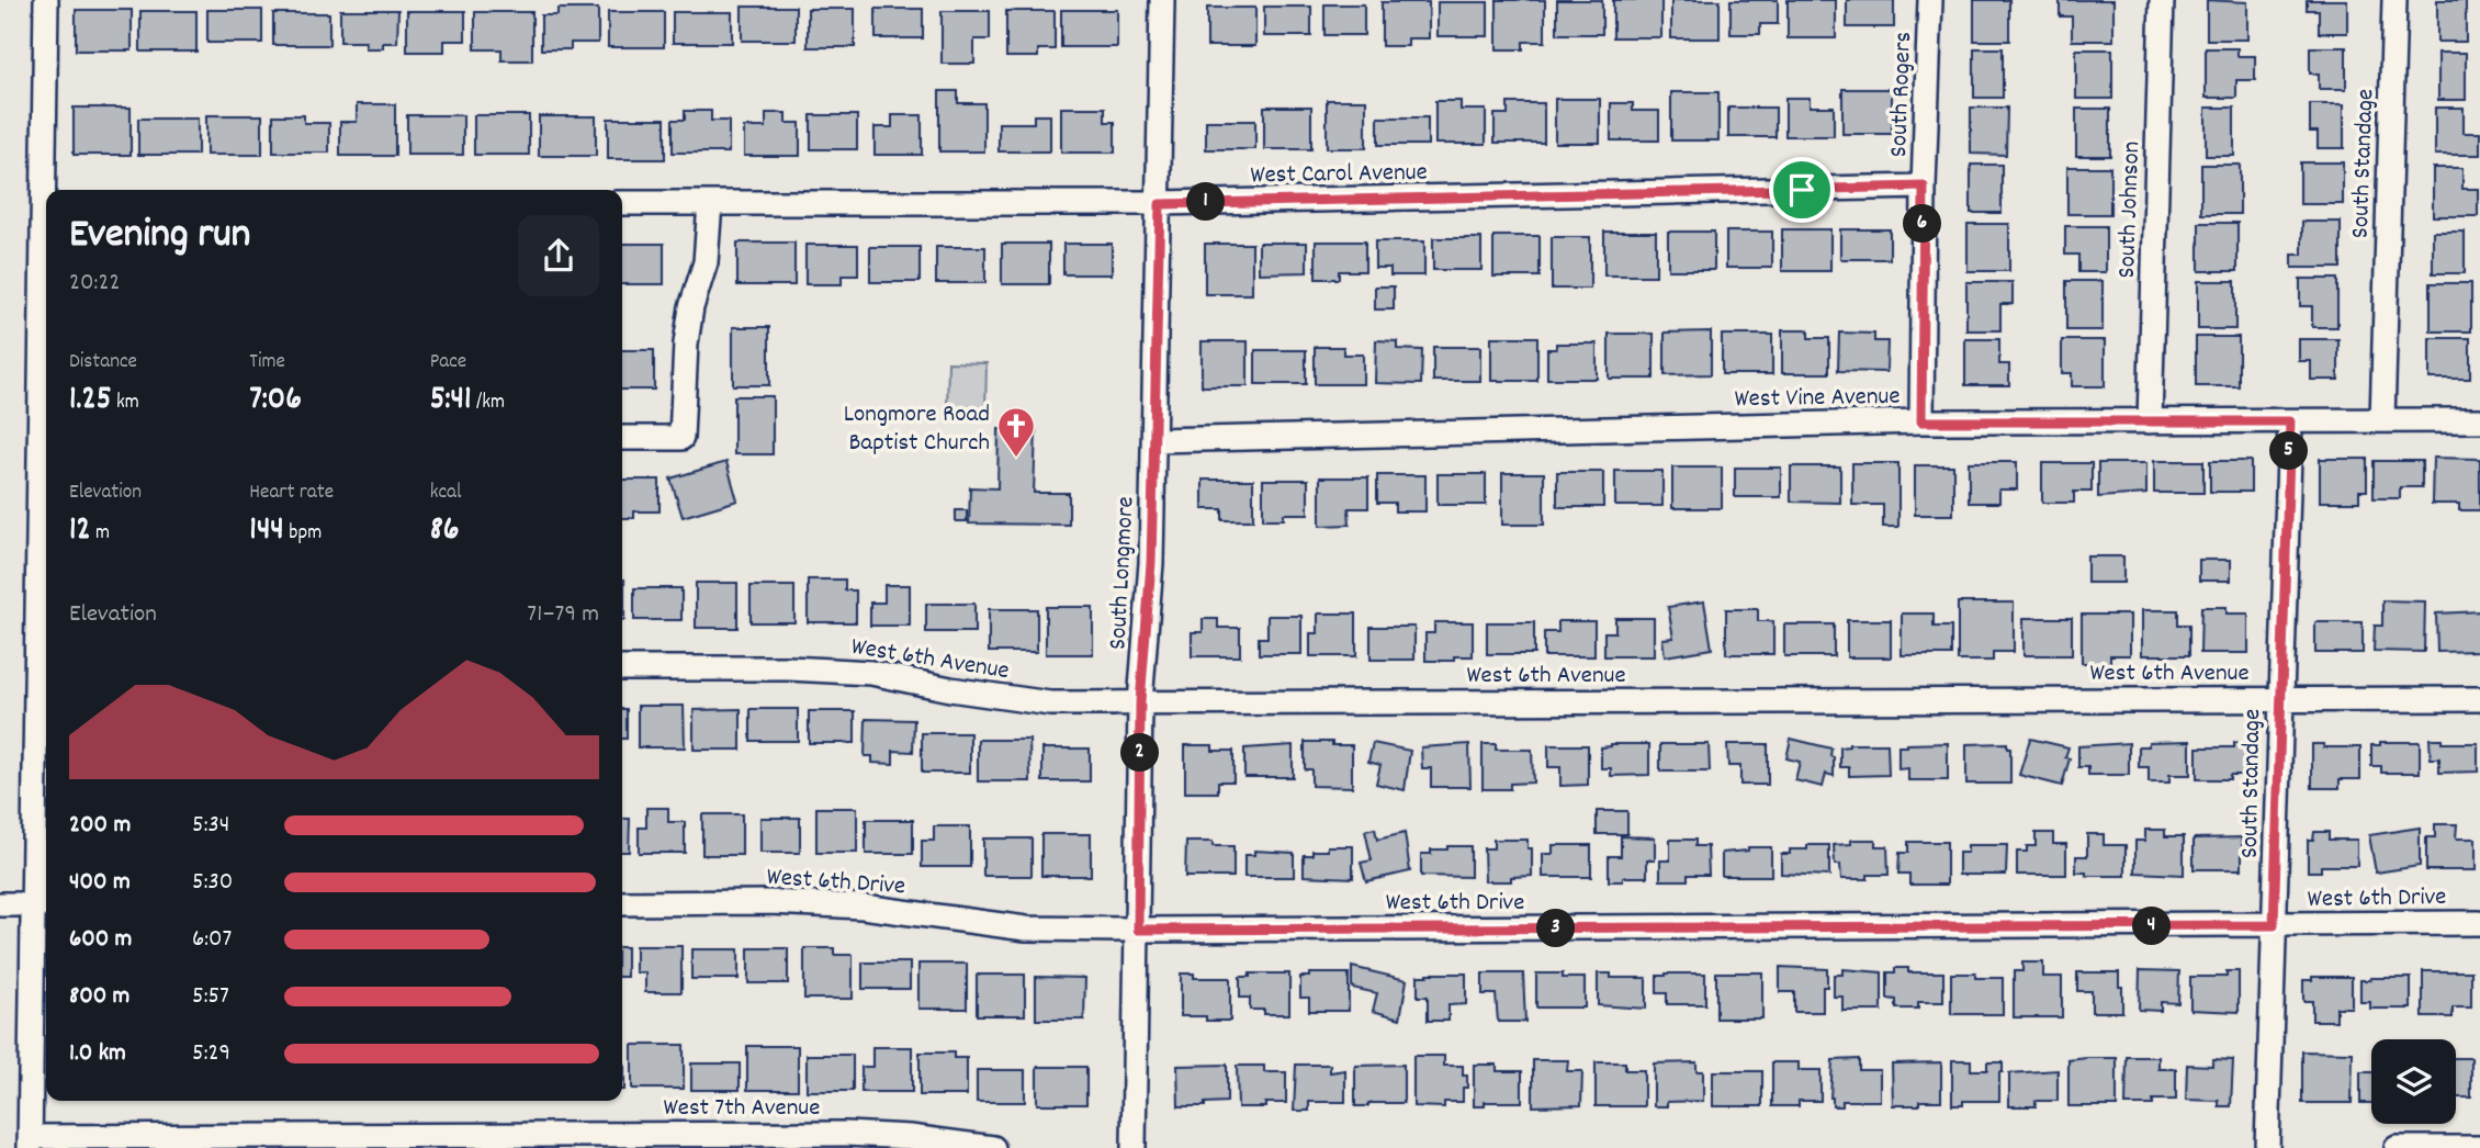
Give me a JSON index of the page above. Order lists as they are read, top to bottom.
{
  "streets": {
    "street": [
      "South Rogers",
      "South Standage",
      "West Carol Avenue",
      "South Johnson",
      "West Vine Avenue",
      "South Longmore",
      "West 6th Avenue",
      "West 6th Drive",
      "West 7th Avenue"
    ]
  },
  "crossings": [
    ["South Rogers", "West Carol Avenue"],
    ["South Rogers", "West Vine Avenue"],
    ["South Standage", "West Vine Avenue"],
    ["South Standage", "West 6th Avenue"],
    ["South Standage", "West 6th Drive"],
    ["West Carol Avenue", "South Longmore"],
    ["South Johnson", "West Vine Avenue"],
    ["West Vine Avenue", "South Longmore"],
    ["South Longmore", "West 6th Avenue"],
    ["South Longmore", "West 6th Drive"]
  ],
  "places": {
    "church": ["Longmore Road Baptist Church"]
  },
  "page": {
    "pins": [
      "1",
      "6",
      "5",
      "2",
      "4",
      "3"
    ],
    "heading": ["Evening run", "20:22"],
    "stats": [
      ["Distance", "1.25 km"],
      ["Time", "7:06"],
      ["Pace", "5:41 /km"],
      ["Elevation", "12 m"],
      ["Heart rate", "144 bpm"],
      ["kcal", "86"]
    ],
    "chart": ["Elevation", "71–79 m"],
    "list": [
      {
        "name": "200 m",
        "note": "5:34"
      },
      {
        "name": "400 m",
        "note": "5:30"
      },
      {
        "name": "600 m",
        "note": "6:07"
      },
      {
        "name": "800 m",
        "note": "5:57"
      },
      {
        "name": "1.0 km",
        "note": "5:29"
      }
    ]
  }
}
